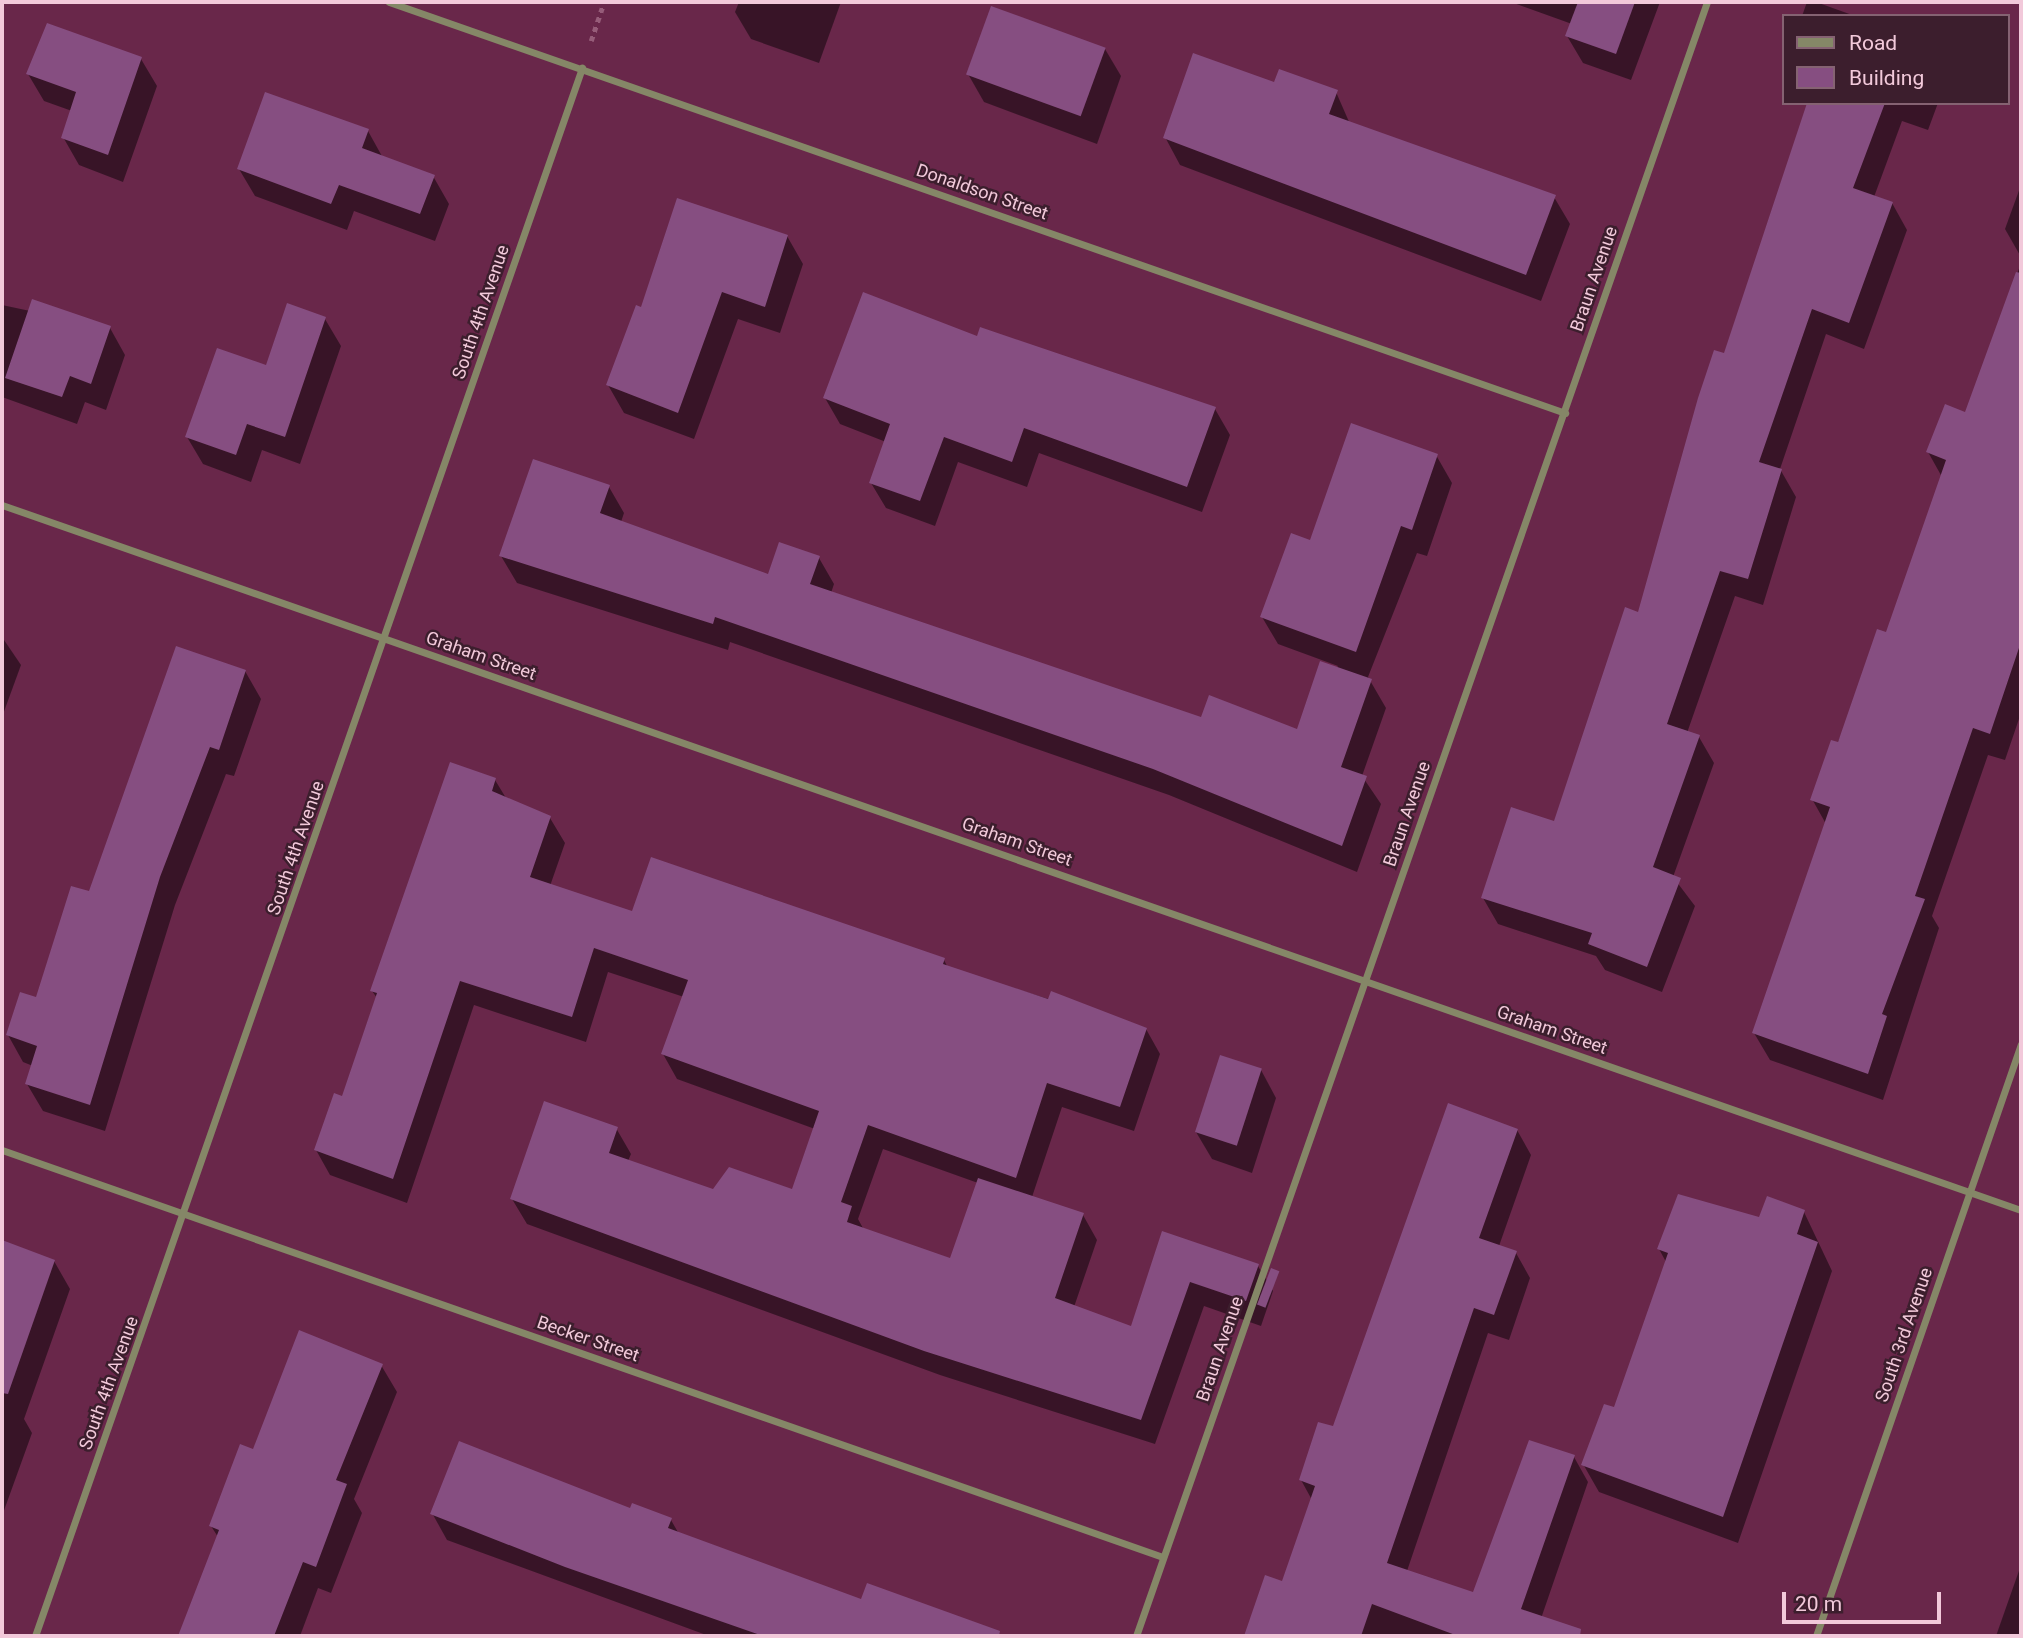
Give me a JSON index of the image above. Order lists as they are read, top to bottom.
{
  "streets": {
    "street": [
      "Donaldson Street",
      "Braun Avenue",
      "South 4th Avenue",
      "Graham Street",
      "South 3rd Avenue",
      "Becker Street"
    ]
  },
  "crossings": [
    ["Donaldson Street", "Braun Avenue"],
    ["Donaldson Street", "South 4th Avenue"],
    ["Braun Avenue", "Graham Street"],
    ["Braun Avenue", "Becker Street"],
    ["South 4th Avenue", "Graham Street"],
    ["South 4th Avenue", "Becker Street"],
    ["Graham Street", "South 3rd Avenue"]
  ],
  "legend": ["Road", "Building"],
  "scale_bar": "20 m"
}
